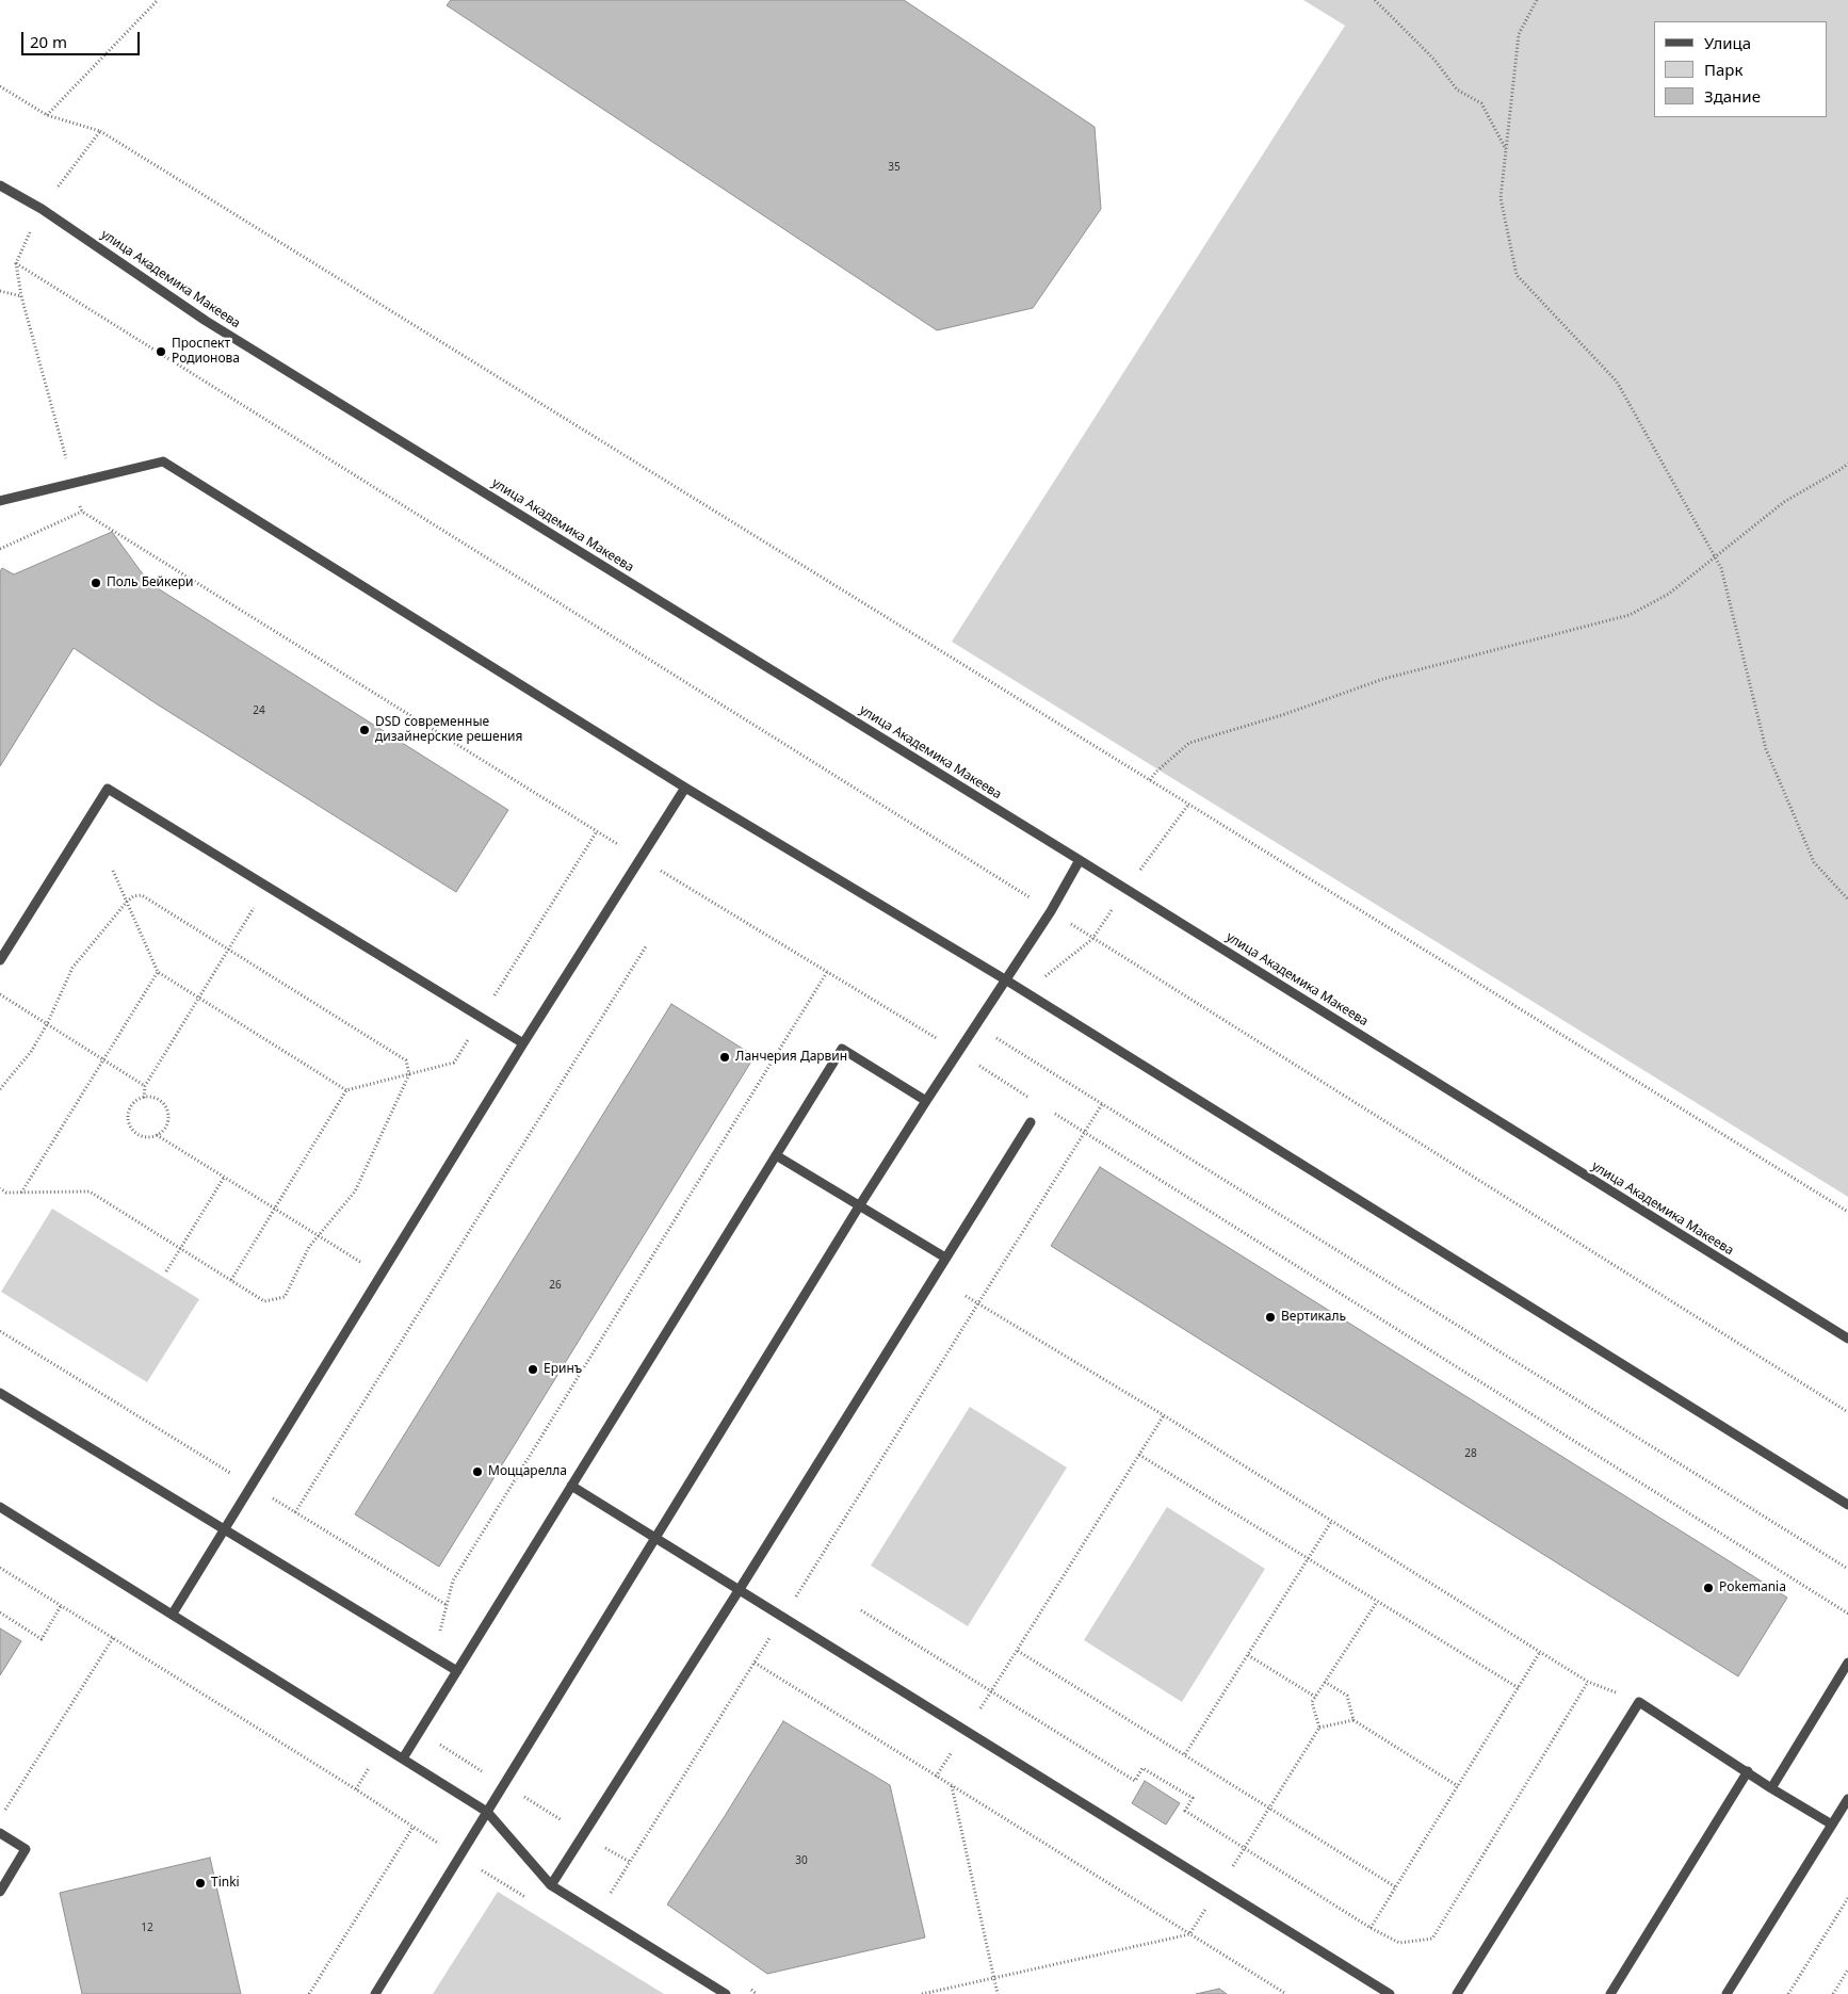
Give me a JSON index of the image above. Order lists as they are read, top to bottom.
{
  "streets": {
    "street": ["улица Академика Макеева"]
  },
  "places": [
    "Проспект Родионова",
    "Поль Бейкери",
    "DSD современные дизайнерские решения",
    "Ланчерия Дарвин",
    "Вертикаль",
    "Еринъ",
    "Моццарелла",
    "Pokemania",
    "Tinki"
  ],
  "house_numbers": [
    "35",
    "24",
    "26",
    "28",
    "30",
    "12"
  ],
  "legend": ["Улица", "Парк", "Здание"],
  "scale_bar": "20 m"
}
